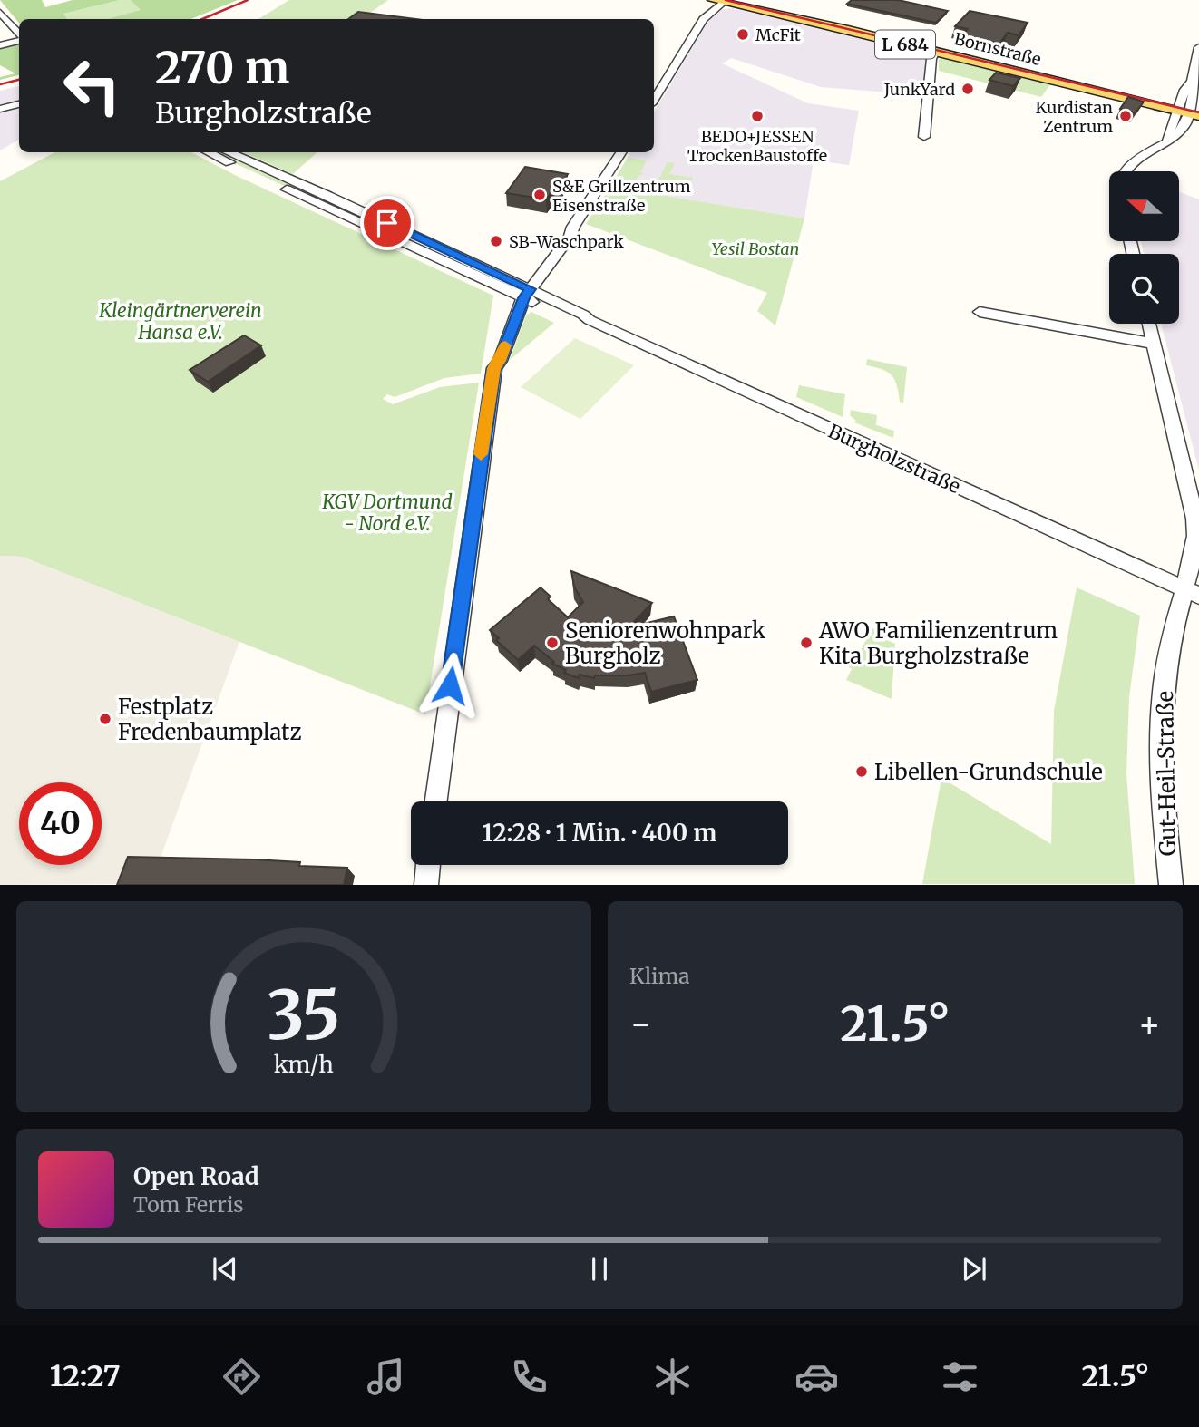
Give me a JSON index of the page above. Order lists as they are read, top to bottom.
{
  "streets": {
    "main road": ["L 684", "Bornstraße"],
    "street": ["Burgholzstraße", "Gut-Heil-Straße"]
  },
  "crossings": [
    ["Burgholzstraße", "Gut-Heil-Straße"]
  ],
  "parks": ["Yesil Bostan", "Kleingärtnerverein Hansa e.V.", "KGV Dortmund - Nord e.V."],
  "places": [
    "McFit",
    "JunkYard",
    "BEDO+JESSEN TrockenBaustoffe",
    "Kurdistan Zentrum",
    "S&E Grillzentrum Eisenstraße",
    "SB-Waschpark",
    "Seniorenwohnpark Burgholz",
    "AWO Familienzentrum Kita Burgholzstraße",
    "Festplatz Fredenbaumplatz",
    "Libellen-Grundschule"
  ],
  "north": "left",
  "page": {
    "turn": ["270 m", "Burgholzstraße"],
    "limit": "40",
    "trip": "12:28 · 1 Min. · 400 m",
    "tile": "Klima",
    "heat": ["−", "21.5°", "+"],
    "song": ["Open Road", "Tom Ferris"],
    "tabs": ["12:27", "21.5°"],
    "gauge": ["35", "km/h"]
  }
}
